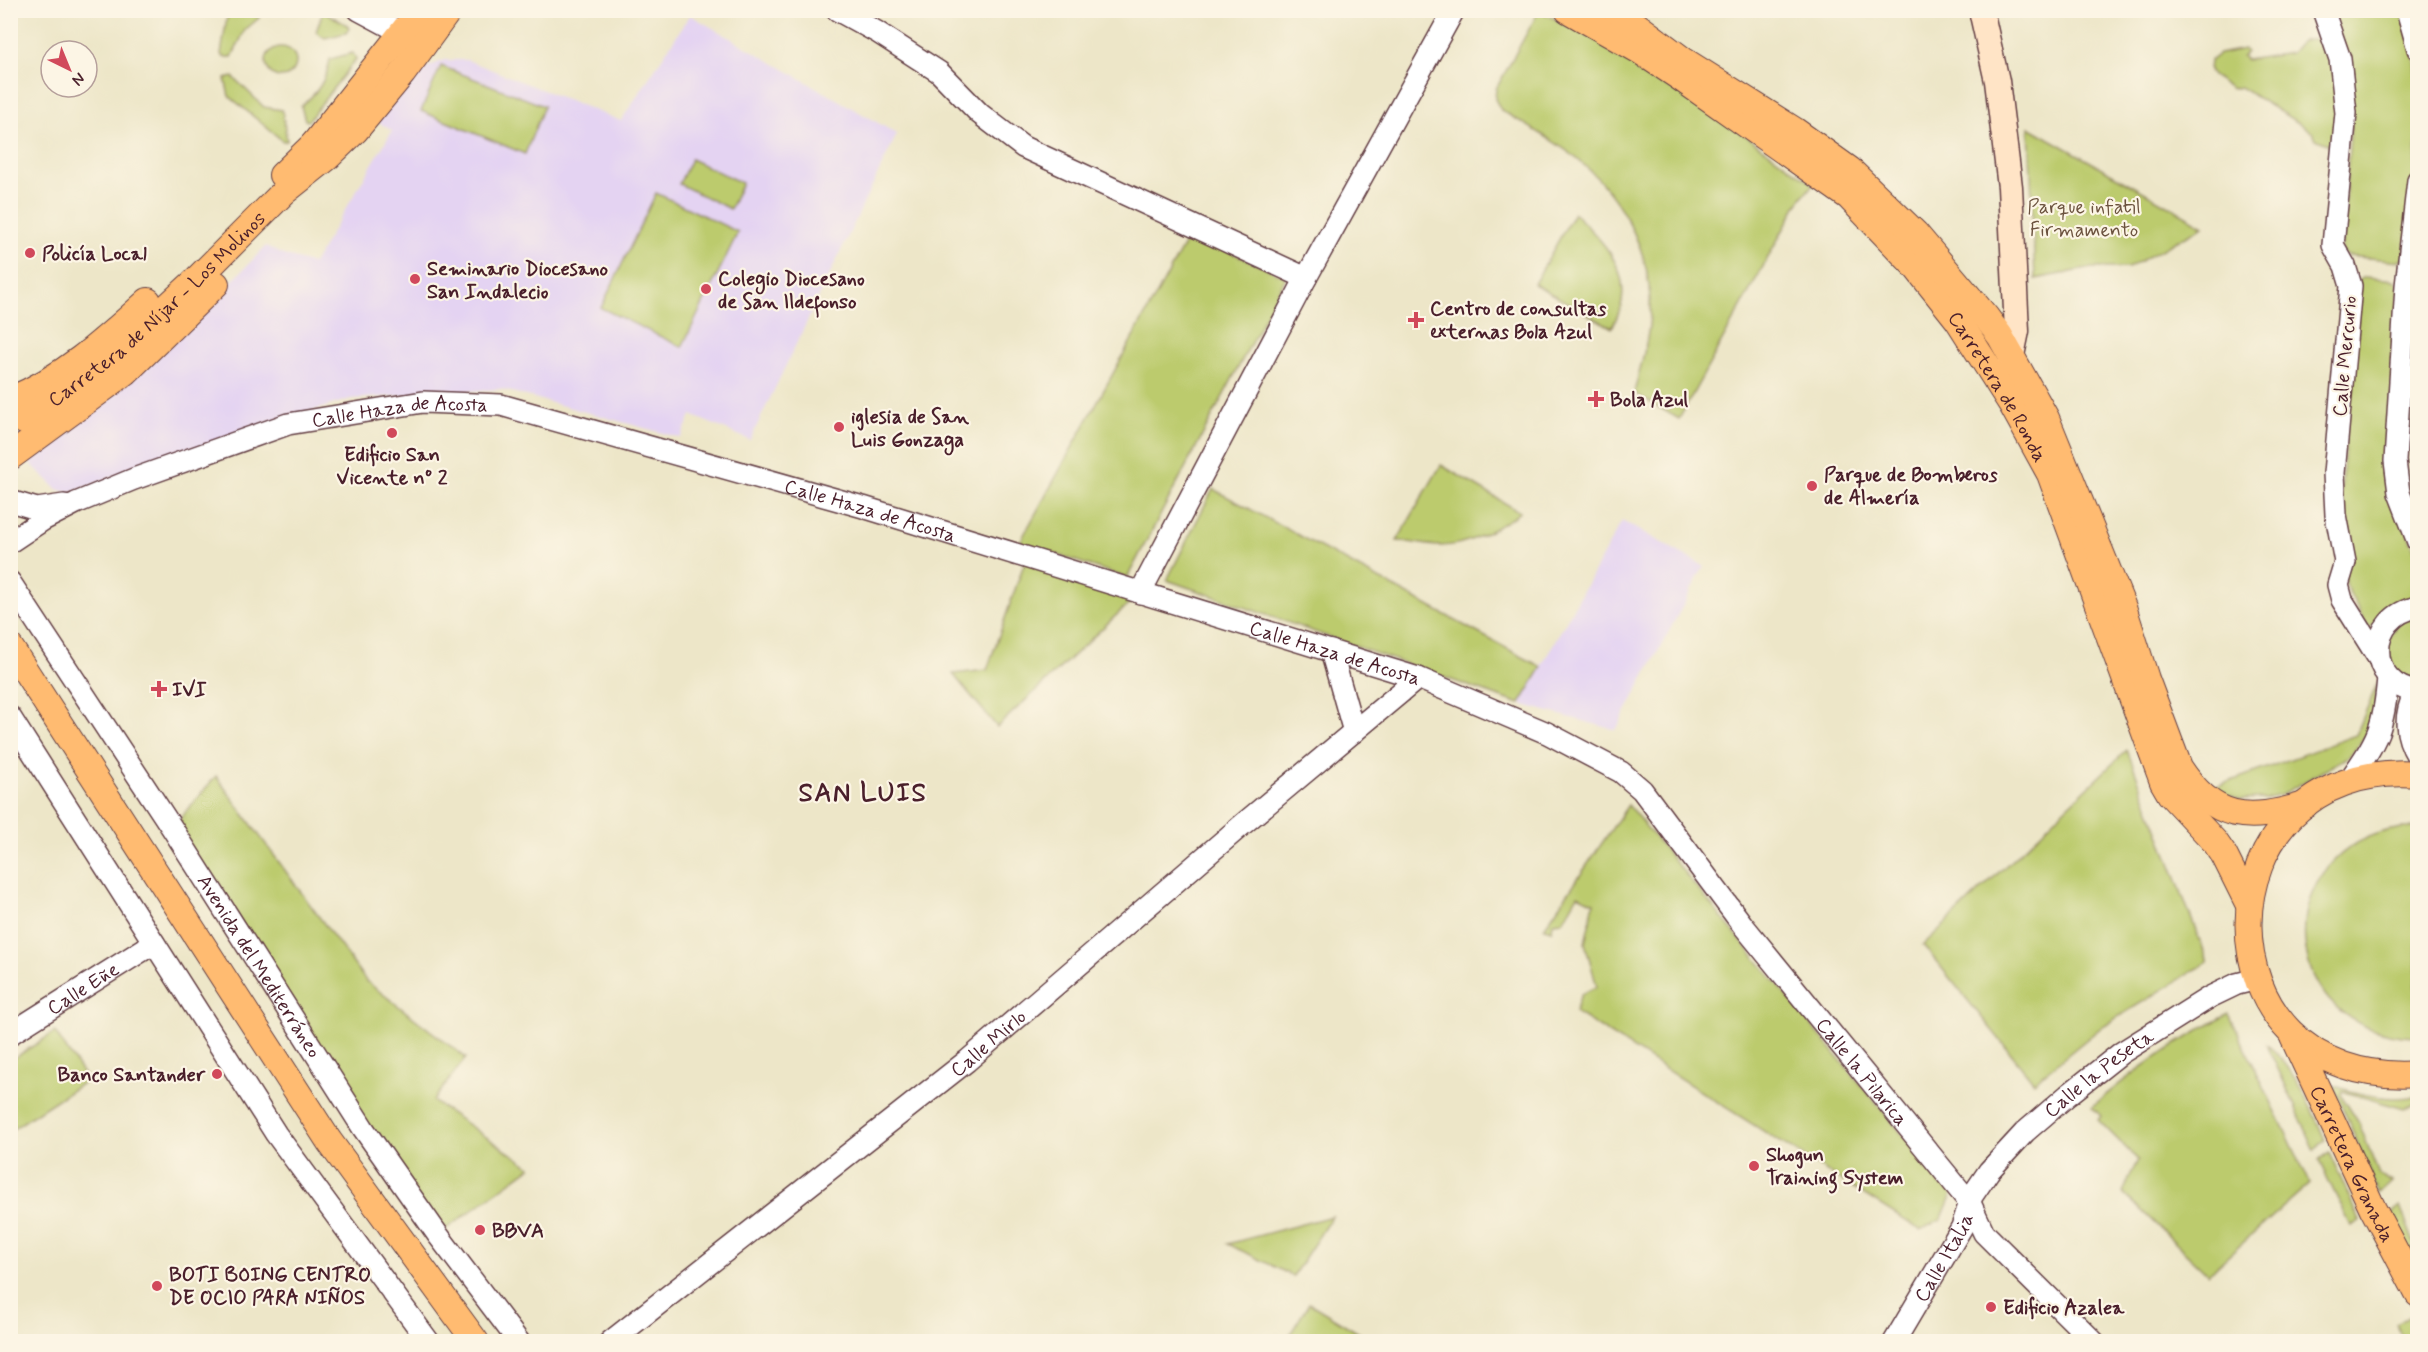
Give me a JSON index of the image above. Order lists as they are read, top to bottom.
{
  "streets": {
    "main road": [
      "Carretera de Níjar - Los Molinos",
      "Carretera de Ronda",
      "Avenida del Mediterráneo",
      "Carretera Granada"
    ],
    "street": [
      "Calle Mercurio",
      "Calle Haza de Acosta",
      "Calle Eñe",
      "Calle Mirlo",
      "Calle la Pilarica",
      "Calle la Peseta",
      "Calle Italia"
    ]
  },
  "crossings": [
    ["Calle Haza de Acosta", "Calle Mirlo"],
    ["Calle Haza de Acosta", "Calle la Pilarica"],
    ["Calle la Pilarica", "Calle la Peseta"],
    ["Calle la Pilarica", "Calle Italia"],
    ["Calle la Peseta", "Calle Italia"]
  ],
  "districts": ["SAN LUIS"],
  "parks": ["Parque infatil Firmamento"],
  "places": {
    "other": [
      "Policía Local",
      "Seminario Diocesano San Indalecio",
      "Colegio Diocesano de San Ildefonso",
      "iglesia de San Luis Gonzaga",
      "Edificio San Vicente nº 2",
      "Parque de Bomberos de Almería",
      "Banco Santander",
      "Shogun Training System",
      "BBVA",
      "BOTI BOING CENTRO DE OCIO PARA NIÑOS",
      "Edificio Azalea"
    ],
    "health": ["Centro de consultas externas Bola Azul", "Bola Azul", "IVI"]
  },
  "north": "bottom right"
}
